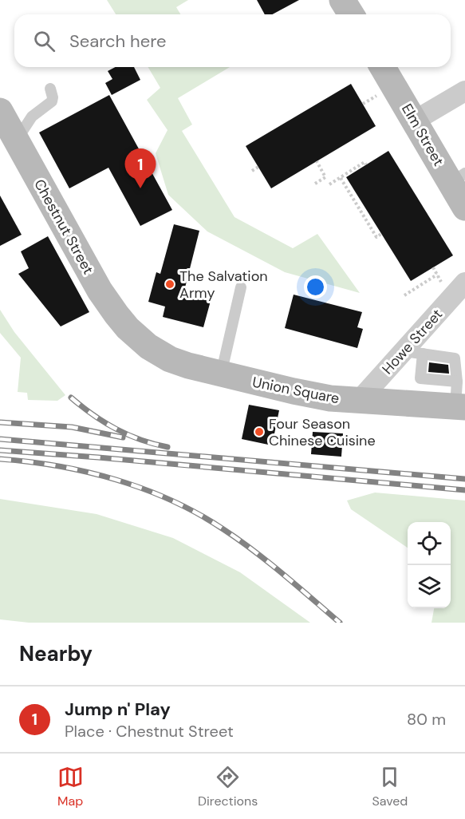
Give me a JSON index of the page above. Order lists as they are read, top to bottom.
{
  "streets": {
    "main road": ["Elm Street", "Chestnut Street", "Union Square"],
    "street": ["Howe Street"]
  },
  "crossings": [
    ["Chestnut Street", "Union Square"],
    ["Howe Street", "Union Square"]
  ],
  "places": ["The Salvation Army", "Four Season Chinese Cuisine"],
  "page": {
    "search": "Search here",
    "pins": "1",
    "heading": "Nearby",
    "list": [
      {
        "mark": "1",
        "name": "Jump n' Play",
        "note": "Place · Chestnut Street",
        "value": "80 m"
      }
    ],
    "nav": ["Map", "Directions", "Saved"]
  }
}
